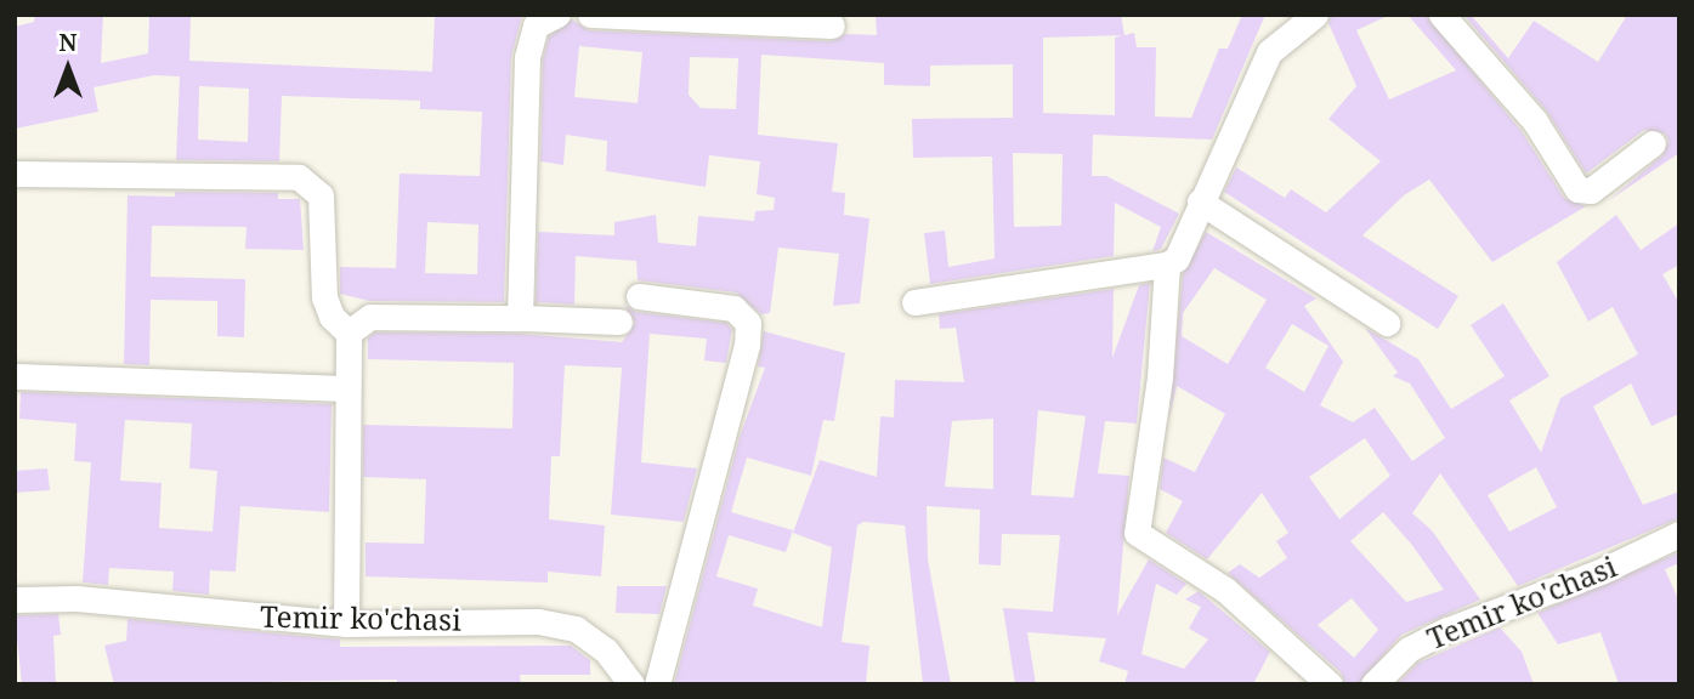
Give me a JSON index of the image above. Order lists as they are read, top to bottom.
{
  "streets": {
    "street": ["Temir ko'chasi"]
  },
  "north": "top"
}
